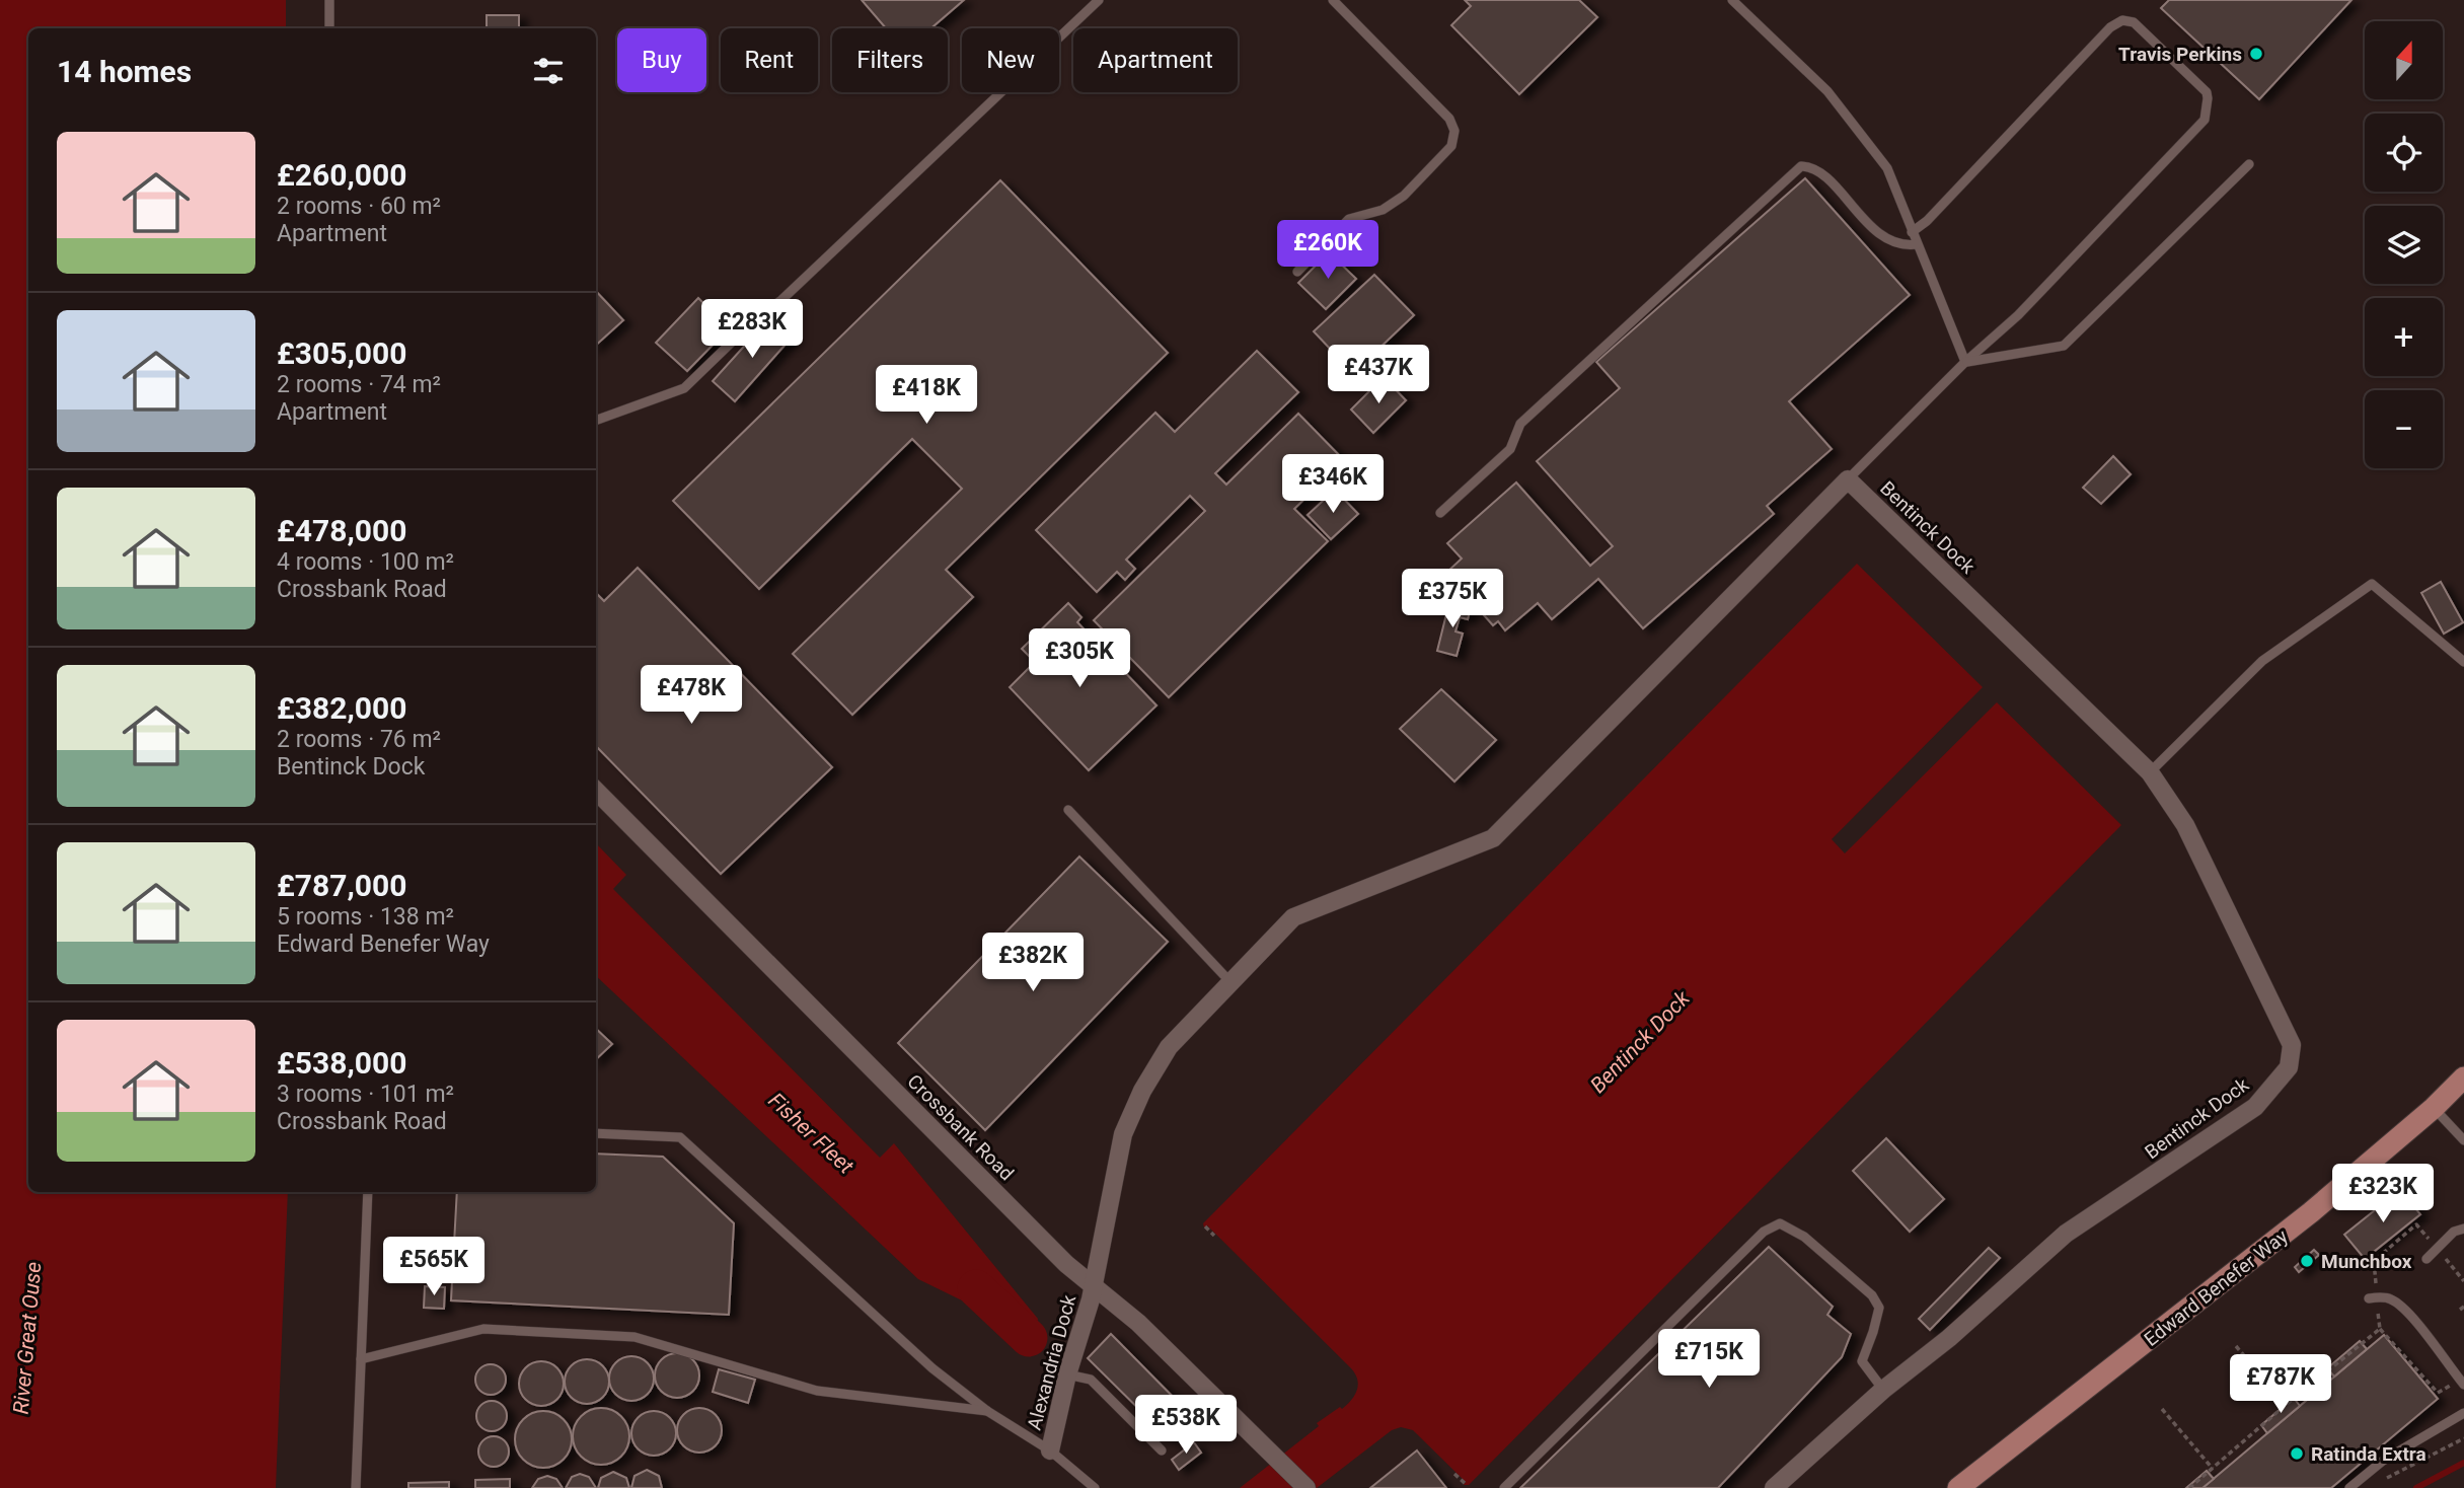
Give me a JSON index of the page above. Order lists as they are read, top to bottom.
{
  "streets": {
    "main road": ["Edward Benefer Way"],
    "street": ["Bentinck Dock", "Crossbank Road", "Alexandria Dock"]
  },
  "crossings": [
    ["Crossbank Road", "Alexandria Dock"]
  ],
  "water": ["Bentinck Dock", "Fisher Fleet", "River Great Ouse"],
  "places": ["Travis Perkins", "Munchbox", "Ratinda Extra"],
  "north": "top",
  "page": {
    "map_buttons": ["+", "−"],
    "chip": [
      "Buy",
      "Rent",
      "Filters",
      "New",
      "Apartment"
    ],
    "heading": "14 homes",
    "list": [
      {
        "name": "£260,000",
        "note": "2 rooms · 60 m² · Apartment"
      },
      {
        "name": "£305,000",
        "note": "2 rooms · 74 m² · Apartment"
      },
      {
        "name": "£478,000",
        "note": "4 rooms · 100 m² · Crossbank Road"
      },
      {
        "name": "£382,000",
        "note": "2 rooms · 76 m² · Bentinck Dock"
      },
      {
        "name": "£787,000",
        "note": "5 rooms · 138 m² · Edward Benefer Way"
      },
      {
        "name": "£538,000",
        "note": "3 rooms · 101 m² · Crossbank Road"
      }
    ],
    "price": [
      "£260K",
      "£283K",
      "£437K",
      "£418K",
      "£346K",
      "£375K",
      "£305K",
      "£478K",
      "£382K",
      "£323K",
      "£565K",
      "£715K",
      "£787K",
      "£538K"
    ]
  }
}
